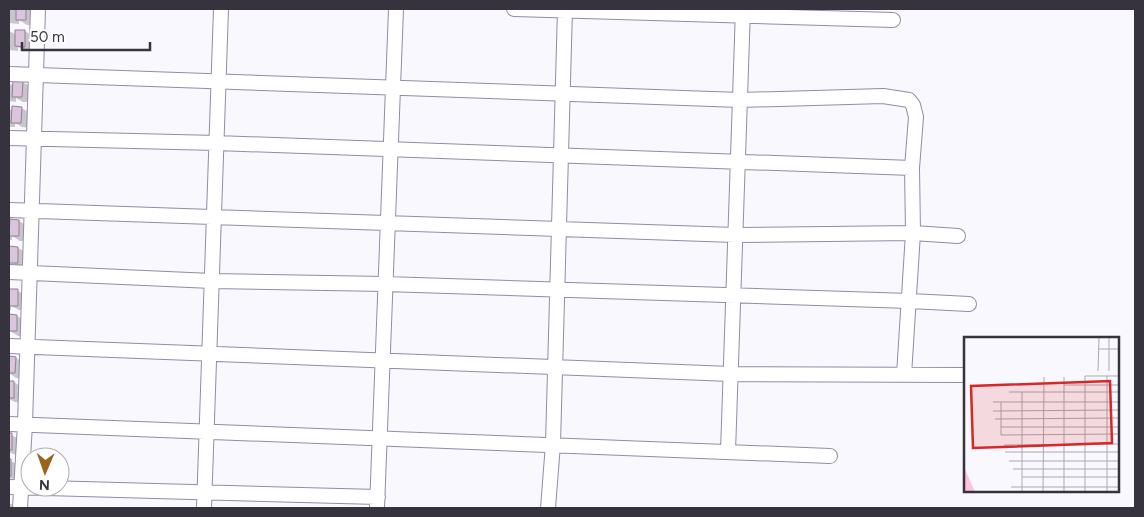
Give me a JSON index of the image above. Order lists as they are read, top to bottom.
{
  "scale_bar": "50 m",
  "north": "bottom"
}
